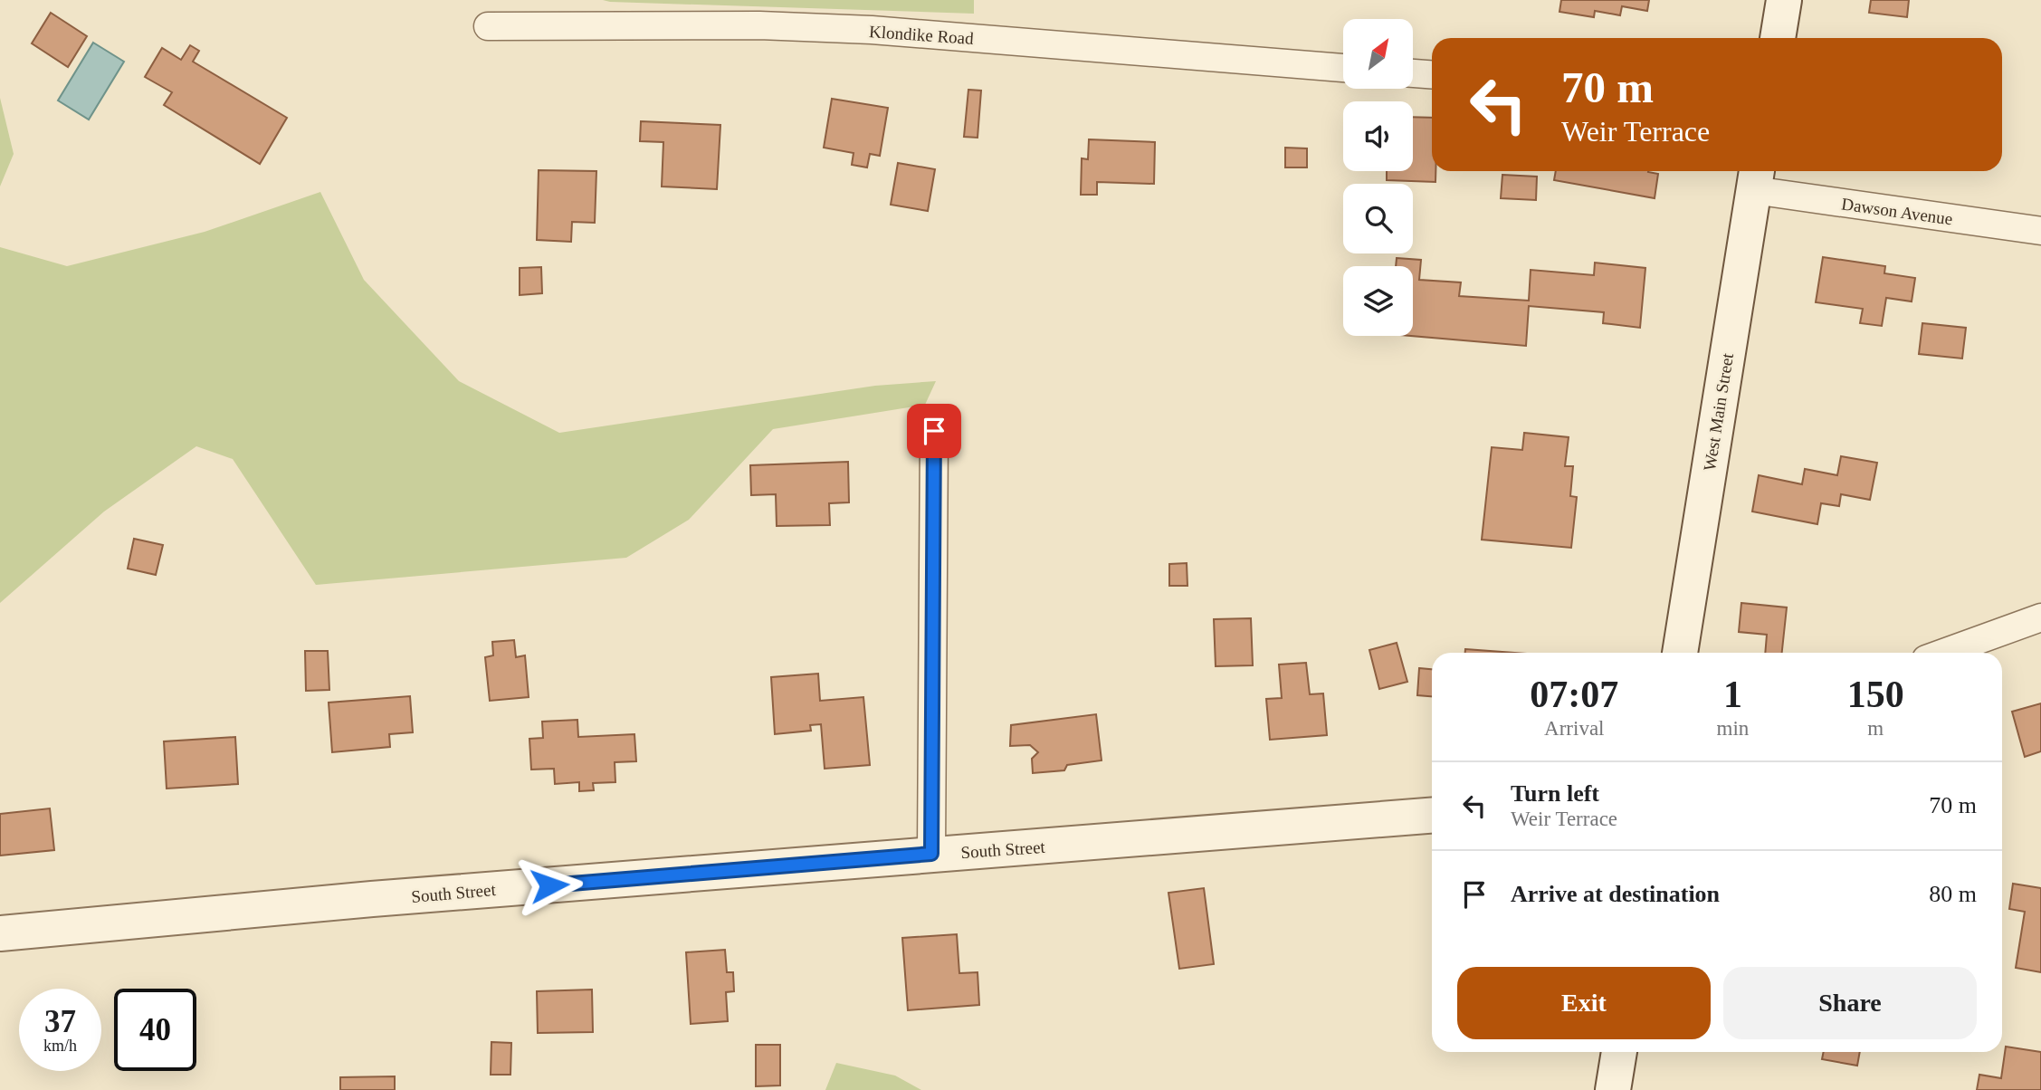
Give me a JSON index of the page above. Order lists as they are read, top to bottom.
{
  "streets": {
    "street": [
      "Klondike Road",
      "Dawson Avenue",
      "West Main Street",
      "South Street"
    ]
  },
  "crossings": [
    ["Dawson Avenue", "West Main Street"]
  ],
  "north": "top right",
  "page": {
    "turn": ["70 m", "Weir Terrace"],
    "eta": [
      "07:07",
      "Arrival",
      "1",
      "min",
      "150",
      "m"
    ],
    "list": [
      {
        "name": "Turn left",
        "note": "Weir Terrace",
        "value": "70 m"
      },
      {
        "name": "Arrive at destination",
        "value": "80 m"
      }
    ],
    "buttons": ["Exit", "Share"],
    "speed": "37 km/h",
    "limit": "40"
  }
}
